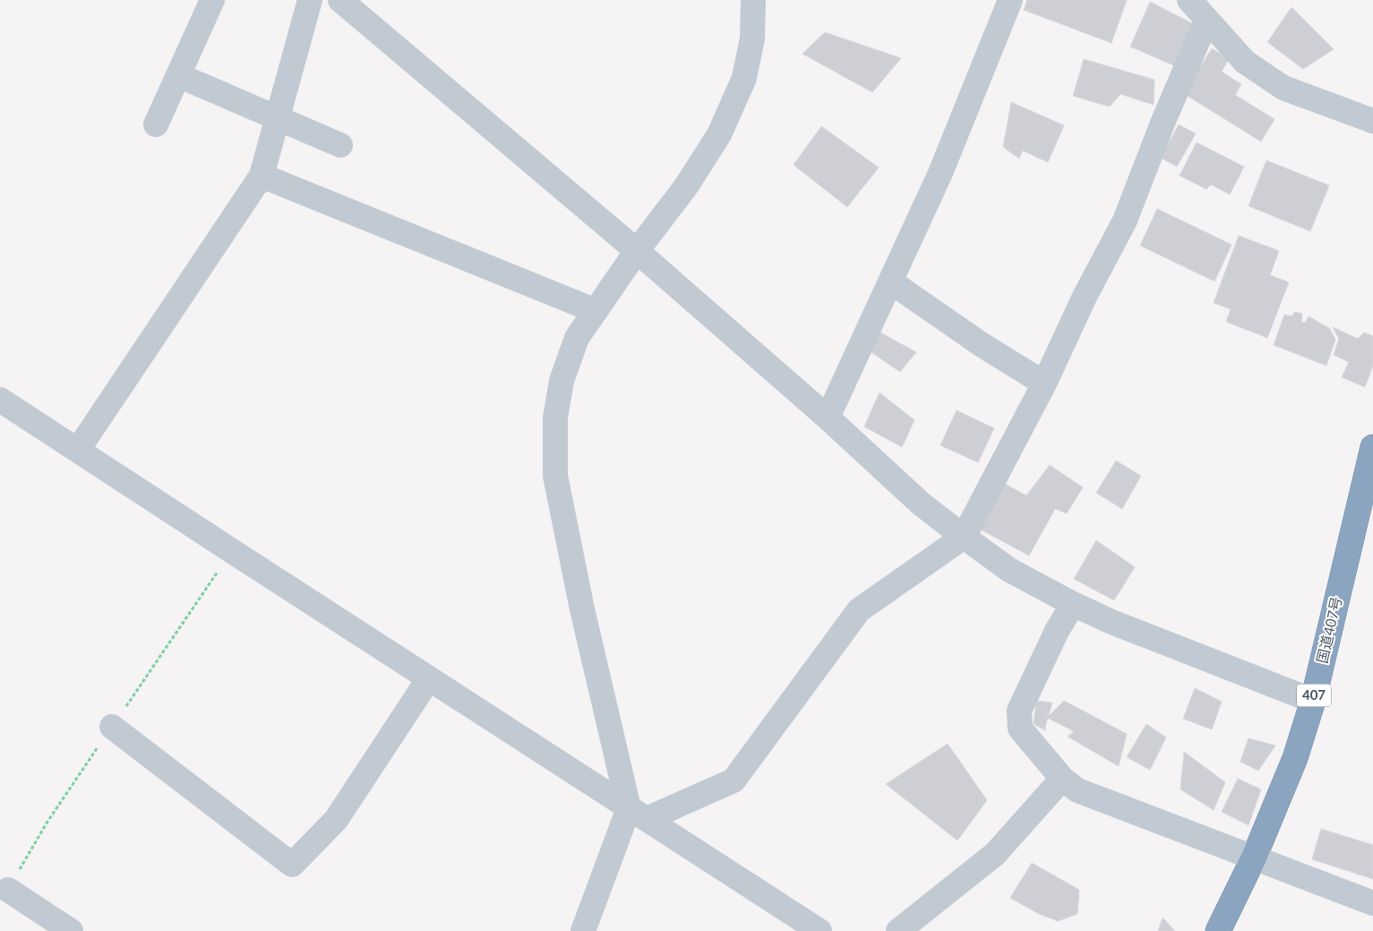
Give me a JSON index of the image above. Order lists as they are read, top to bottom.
{
  "streets": {
    "highway": ["国道407号", "407"]
  }
}
